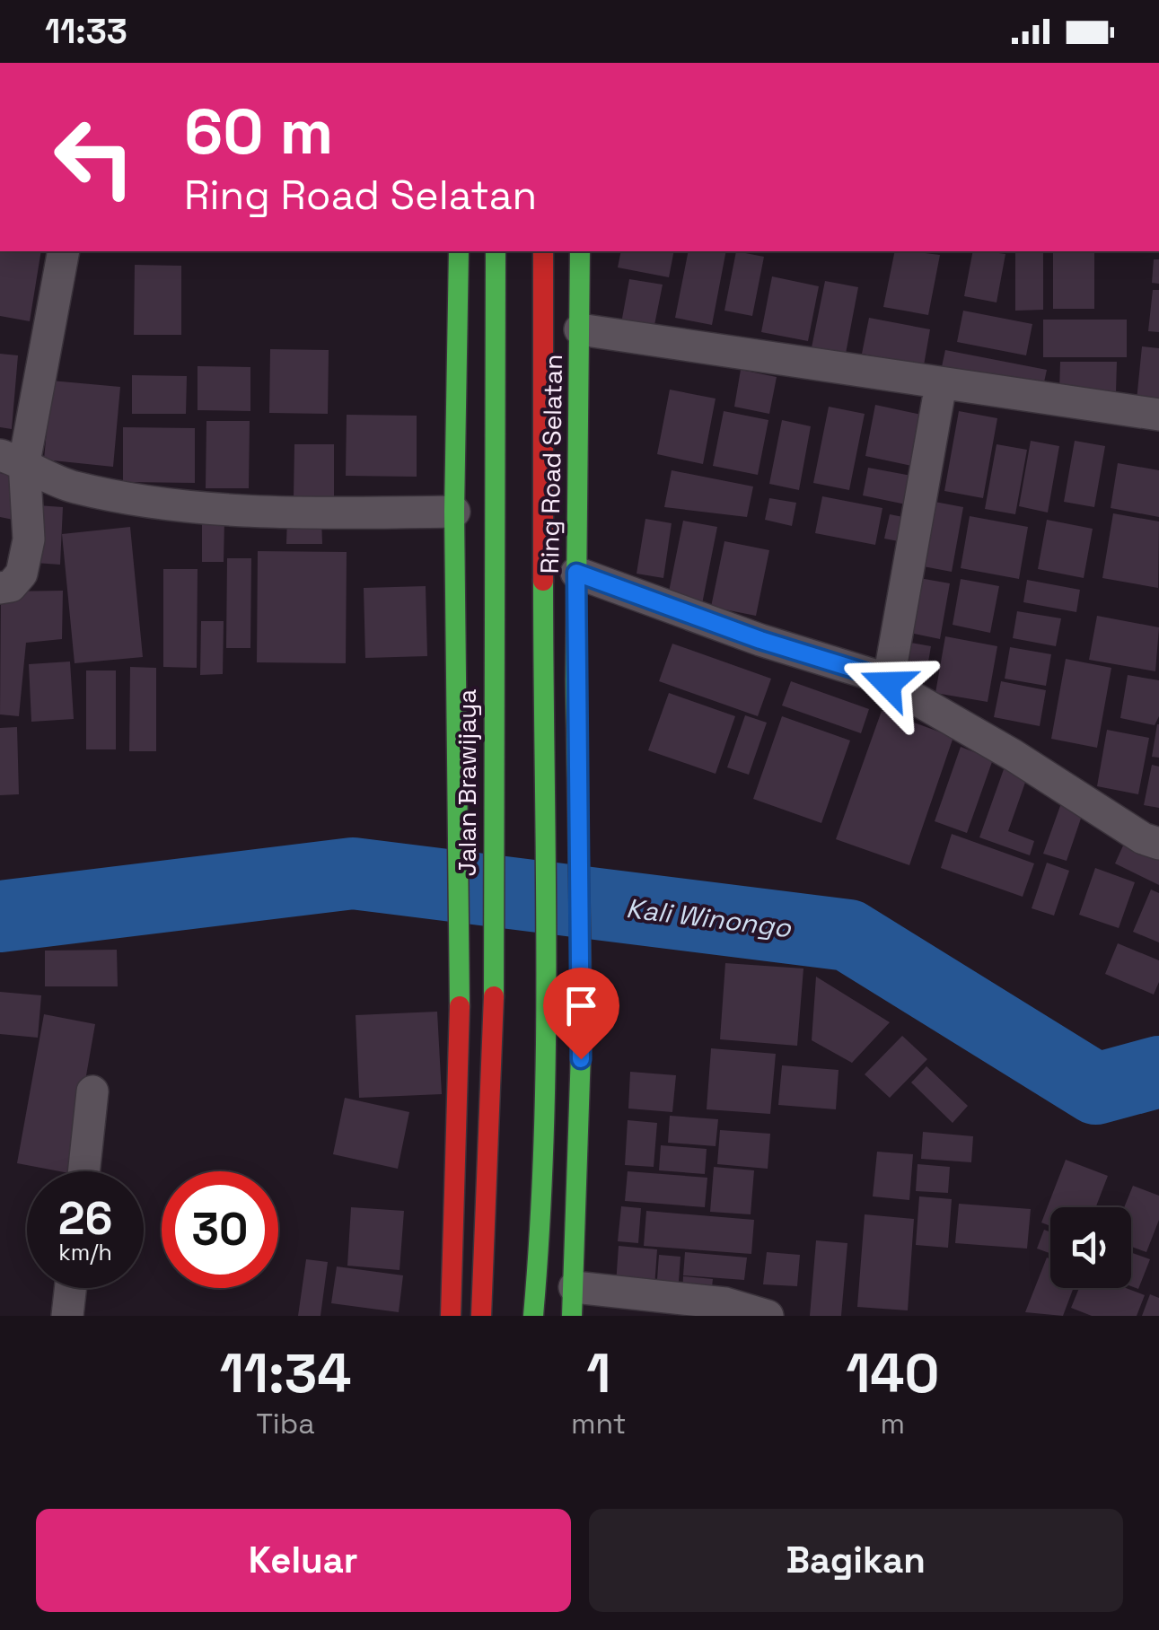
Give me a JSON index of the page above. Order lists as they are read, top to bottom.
{
  "streets": {
    "main road": ["Ring Road Selatan", "Jalan Brawijaya"]
  },
  "water": ["Kali Winongo"],
  "page": {
    "status": "11:33",
    "turn": ["60 m", "Ring Road Selatan"],
    "speed": "26 km/h",
    "limit": "30",
    "eta": [
      "11:34",
      "Tiba",
      "1",
      "mnt",
      "140",
      "m"
    ],
    "buttons": ["Keluar", "Bagikan"]
  }
}
